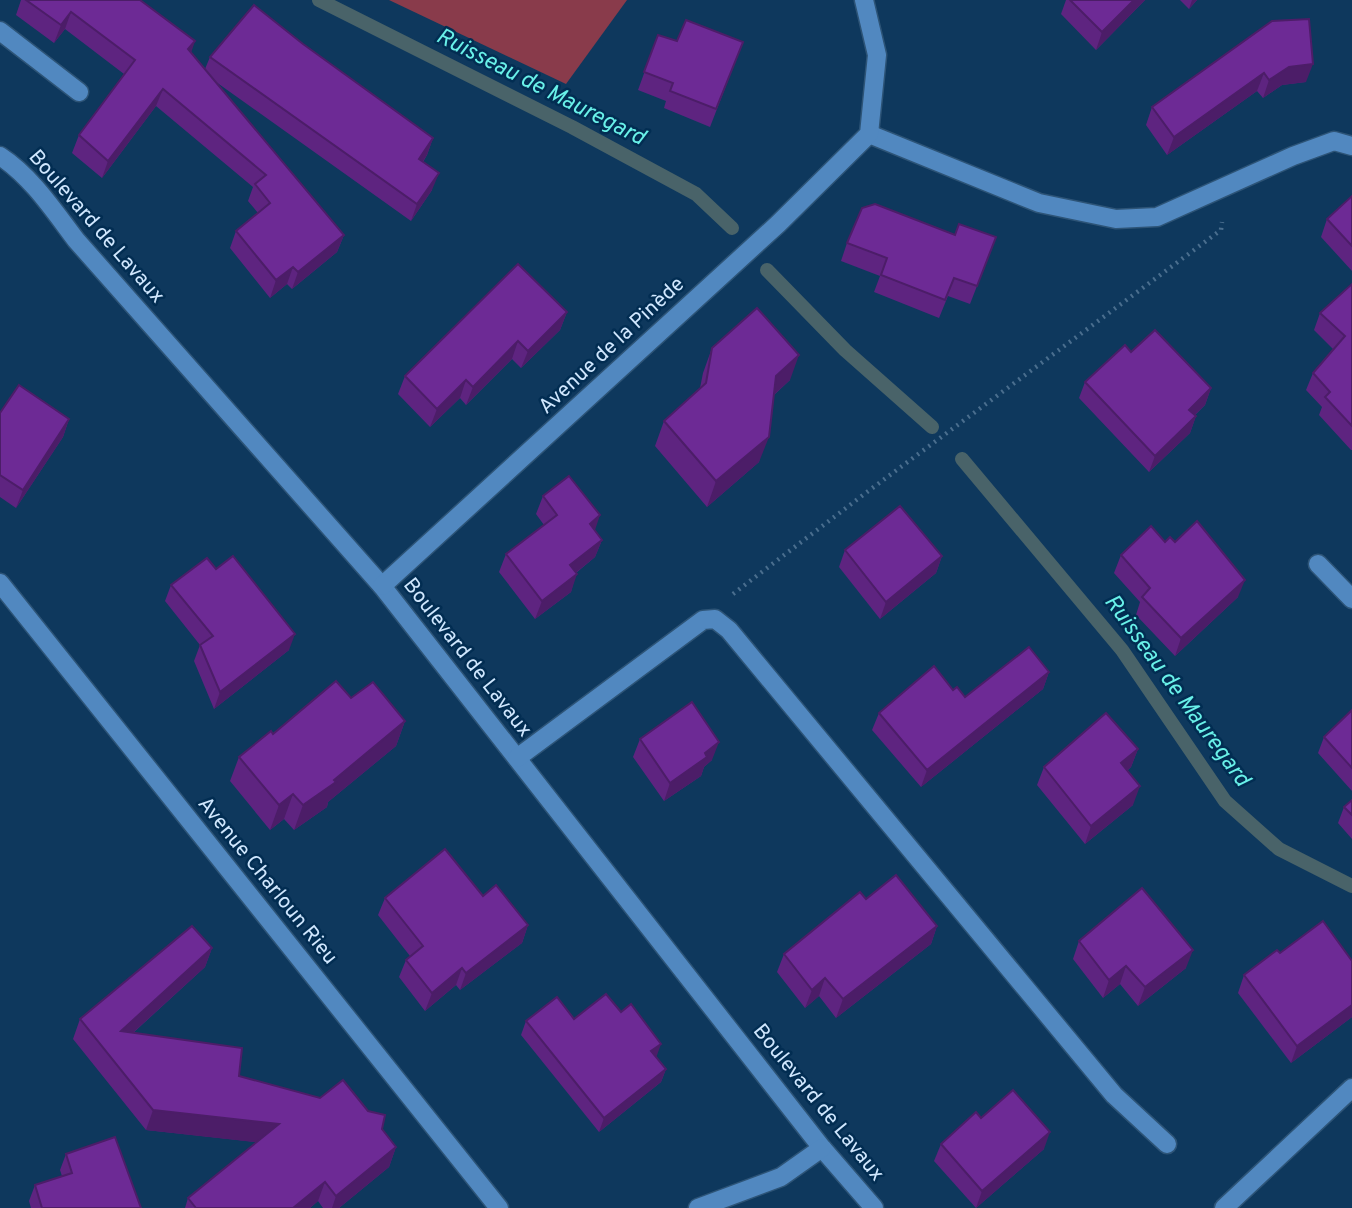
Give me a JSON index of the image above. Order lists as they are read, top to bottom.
{
  "streets": {
    "street": ["Boulevard de Lavaux", "Avenue de la Pinède", "Avenue Charloun Rieu"]
  },
  "crossings": [
    ["Boulevard de Lavaux", "Avenue de la Pinède"]
  ],
  "water": ["Ruisseau de Mauregard"]
}
